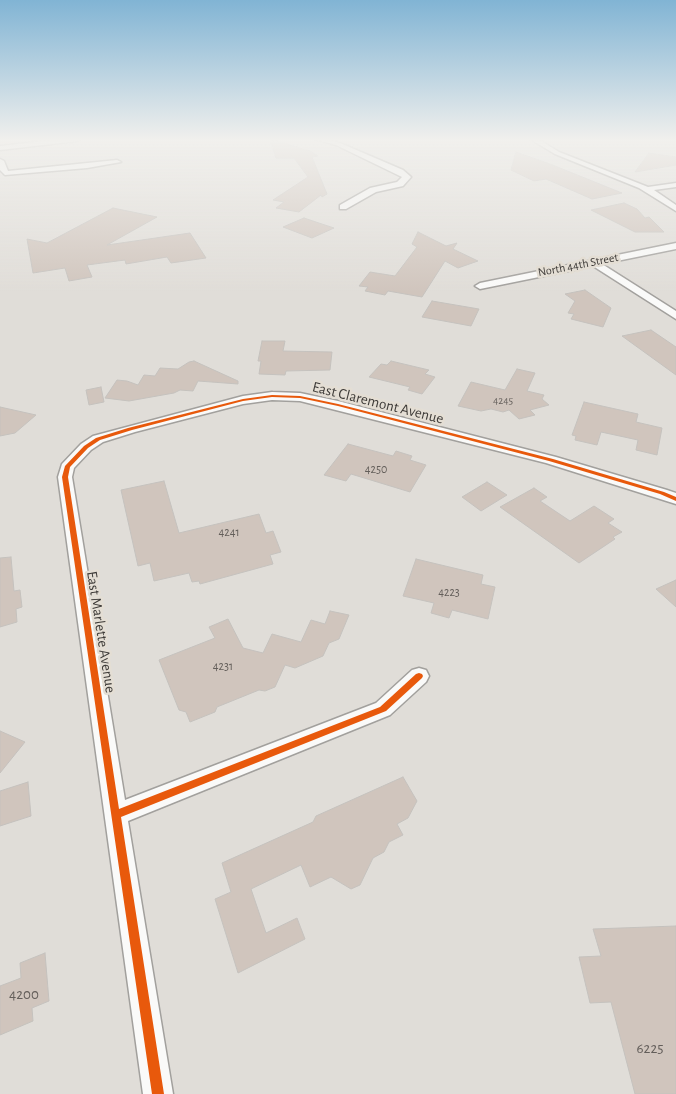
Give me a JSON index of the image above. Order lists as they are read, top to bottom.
{
  "streets": {
    "street": ["North 44th Street", "East Claremont Avenue", "East Marlette Avenue"]
  },
  "crossings": [
    ["East Claremont Avenue", "East Marlette Avenue"]
  ],
  "house_numbers": [
    "4245",
    "4250",
    "4241",
    "4223",
    "4231",
    "4200",
    "6225"
  ]
}
